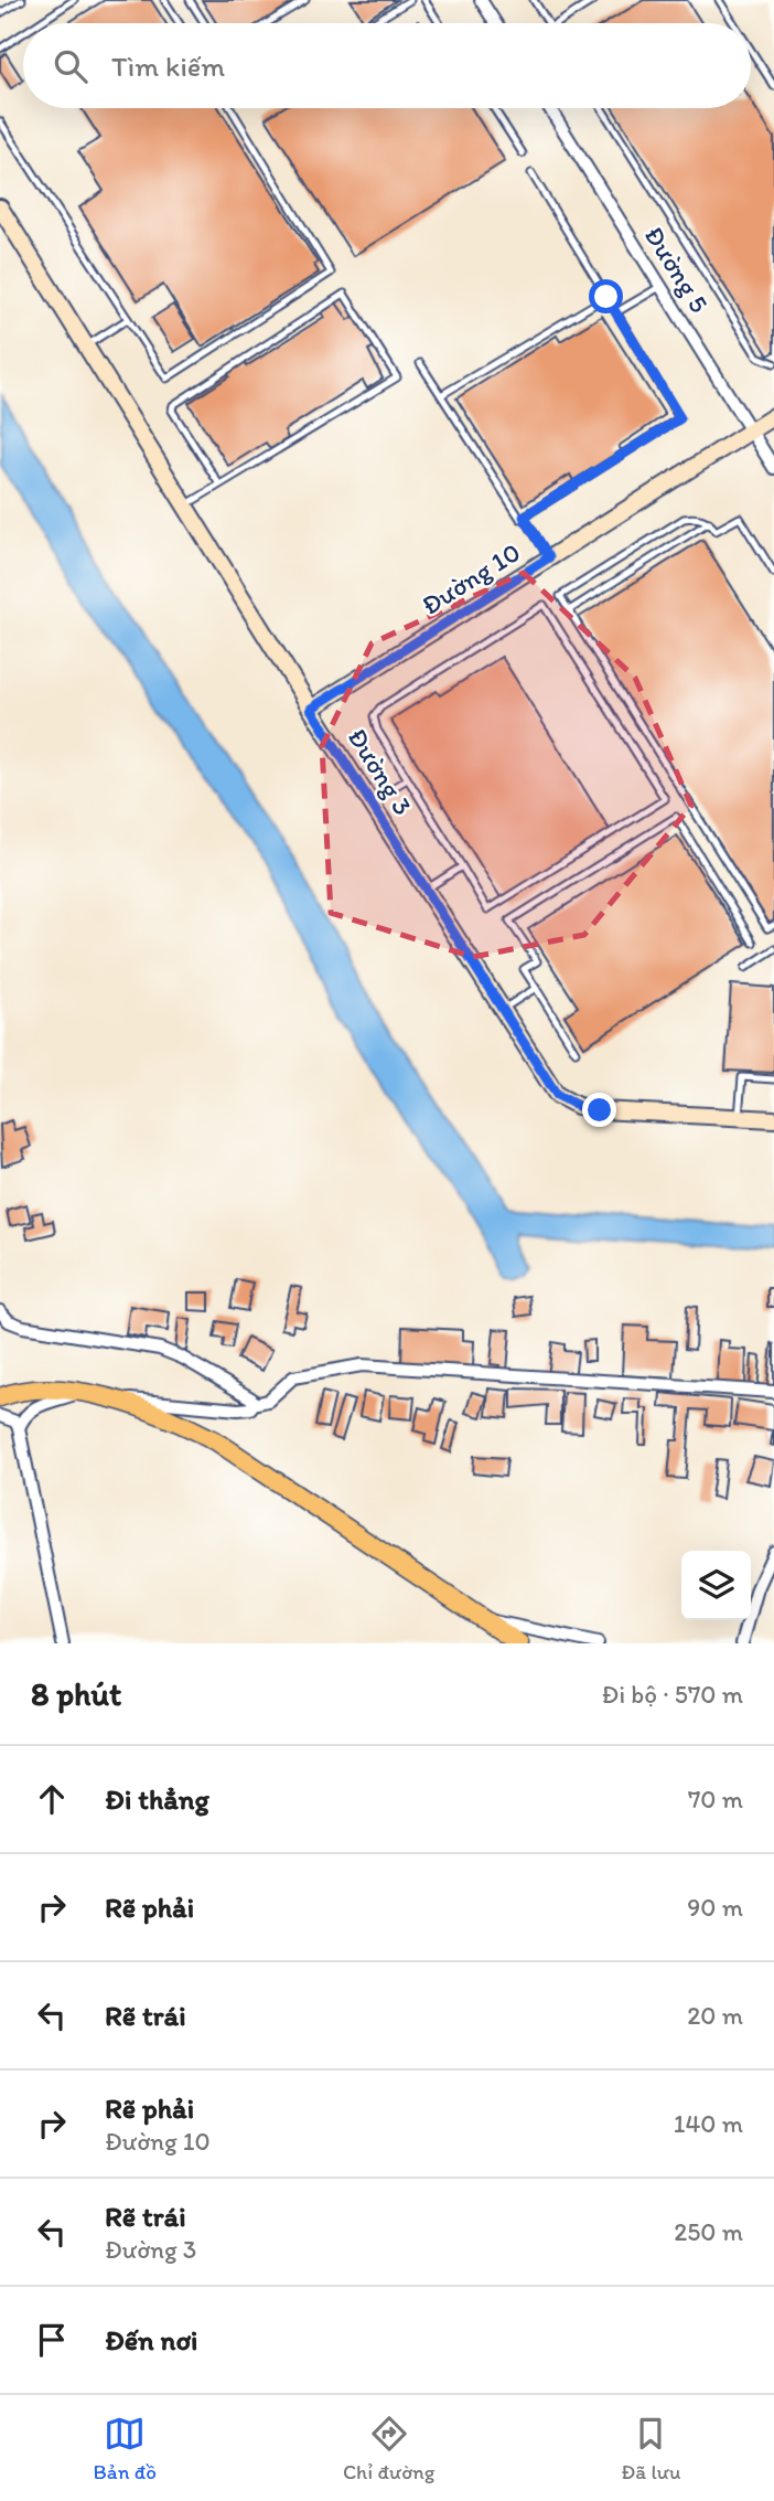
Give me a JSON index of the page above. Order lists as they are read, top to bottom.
{
  "streets": {
    "street": ["Đường 5", "Đường 10", "Đường 3"]
  },
  "crossings": [
    ["Đường 5", "Đường 10"],
    ["Đường 10", "Đường 3"]
  ],
  "page": {
    "search": "Tìm kiếm",
    "heading": ["8 phút", "Đi bộ · 570 m"],
    "list": [
      ["Đi thẳng", "70 m"],
      ["Rẽ phải", "90 m"],
      ["Rẽ trái", "20 m"],
      ["Rẽ phải", "Đường 10", "140 m"],
      ["Rẽ trái", "Đường 3", "250 m"],
      "Đến nơi"
    ],
    "nav": ["Bản đồ", "Chỉ đường", "Đã lưu"]
  }
}
